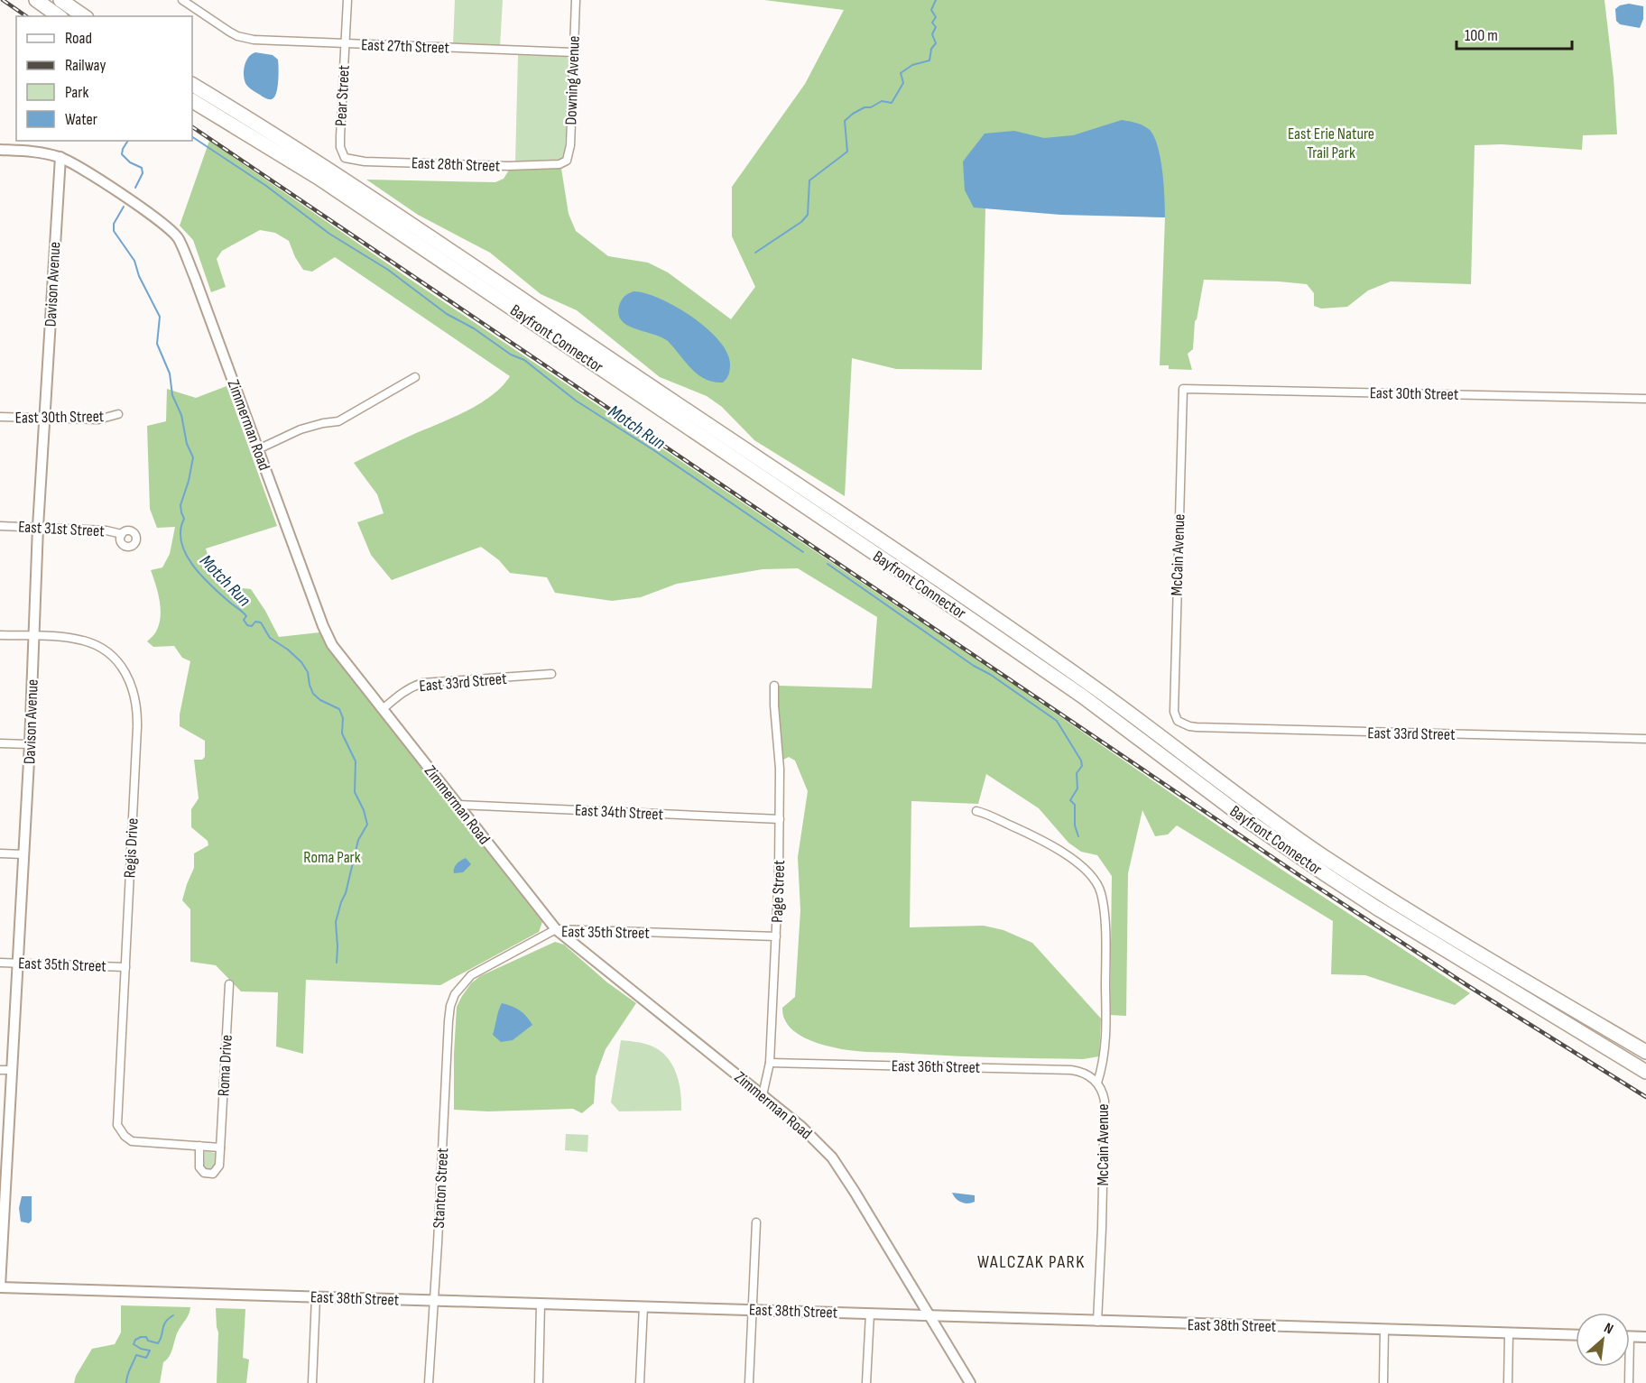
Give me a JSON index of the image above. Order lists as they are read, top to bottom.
{
  "streets": {
    "highway": ["Bayfront Connector"],
    "street": [
      "East 27th Street",
      "Downing Avenue",
      "Pear Street",
      "East 28th Street",
      "Davison Avenue",
      "East 30th Street",
      "Zimmerman Road",
      "East 31st Street",
      "McCain Avenue",
      "East 33rd Street",
      "East 34th Street",
      "Regis Drive",
      "Page Street",
      "East 35th Street",
      "Roma Drive",
      "East 36th Street",
      "Stanton Street",
      "East 38th Street"
    ]
  },
  "crossings": [
    ["East 27th Street", "Downing Avenue"],
    ["East 27th Street", "Pear Street"],
    ["Downing Avenue", "East 28th Street"],
    ["Pear Street", "East 28th Street"],
    ["Davison Avenue", "East 30th Street"],
    ["Davison Avenue", "Zimmerman Road"],
    ["Davison Avenue", "East 31st Street"],
    ["Davison Avenue", "Regis Drive"],
    ["Davison Avenue", "East 35th Street"],
    ["Davison Avenue", "East 38th Street"],
    ["East 30th Street", "McCain Avenue"],
    ["Zimmerman Road", "East 33rd Street"],
    ["Zimmerman Road", "East 34th Street"],
    ["Zimmerman Road", "Page Street"],
    ["Zimmerman Road", "East 35th Street"],
    ["Zimmerman Road", "East 38th Street"],
    ["McCain Avenue", "East 33rd Street"],
    ["McCain Avenue", "East 36th Street"],
    ["McCain Avenue", "East 38th Street"],
    ["East 34th Street", "Page Street"],
    ["Regis Drive", "East 35th Street"],
    ["Regis Drive", "Roma Drive"],
    ["Page Street", "East 35th Street"],
    ["Page Street", "East 36th Street"],
    ["East 35th Street", "Stanton Street"],
    ["Stanton Street", "East 38th Street"]
  ],
  "districts": ["WALCZAK PARK"],
  "water": ["Motch Run"],
  "parks": ["East Erie Nature Trail Park", "Roma Park"],
  "legend": [
    "Road",
    "Railway",
    "Park",
    "Water"
  ],
  "scale_bar": "100 m",
  "north": "top right"
}
